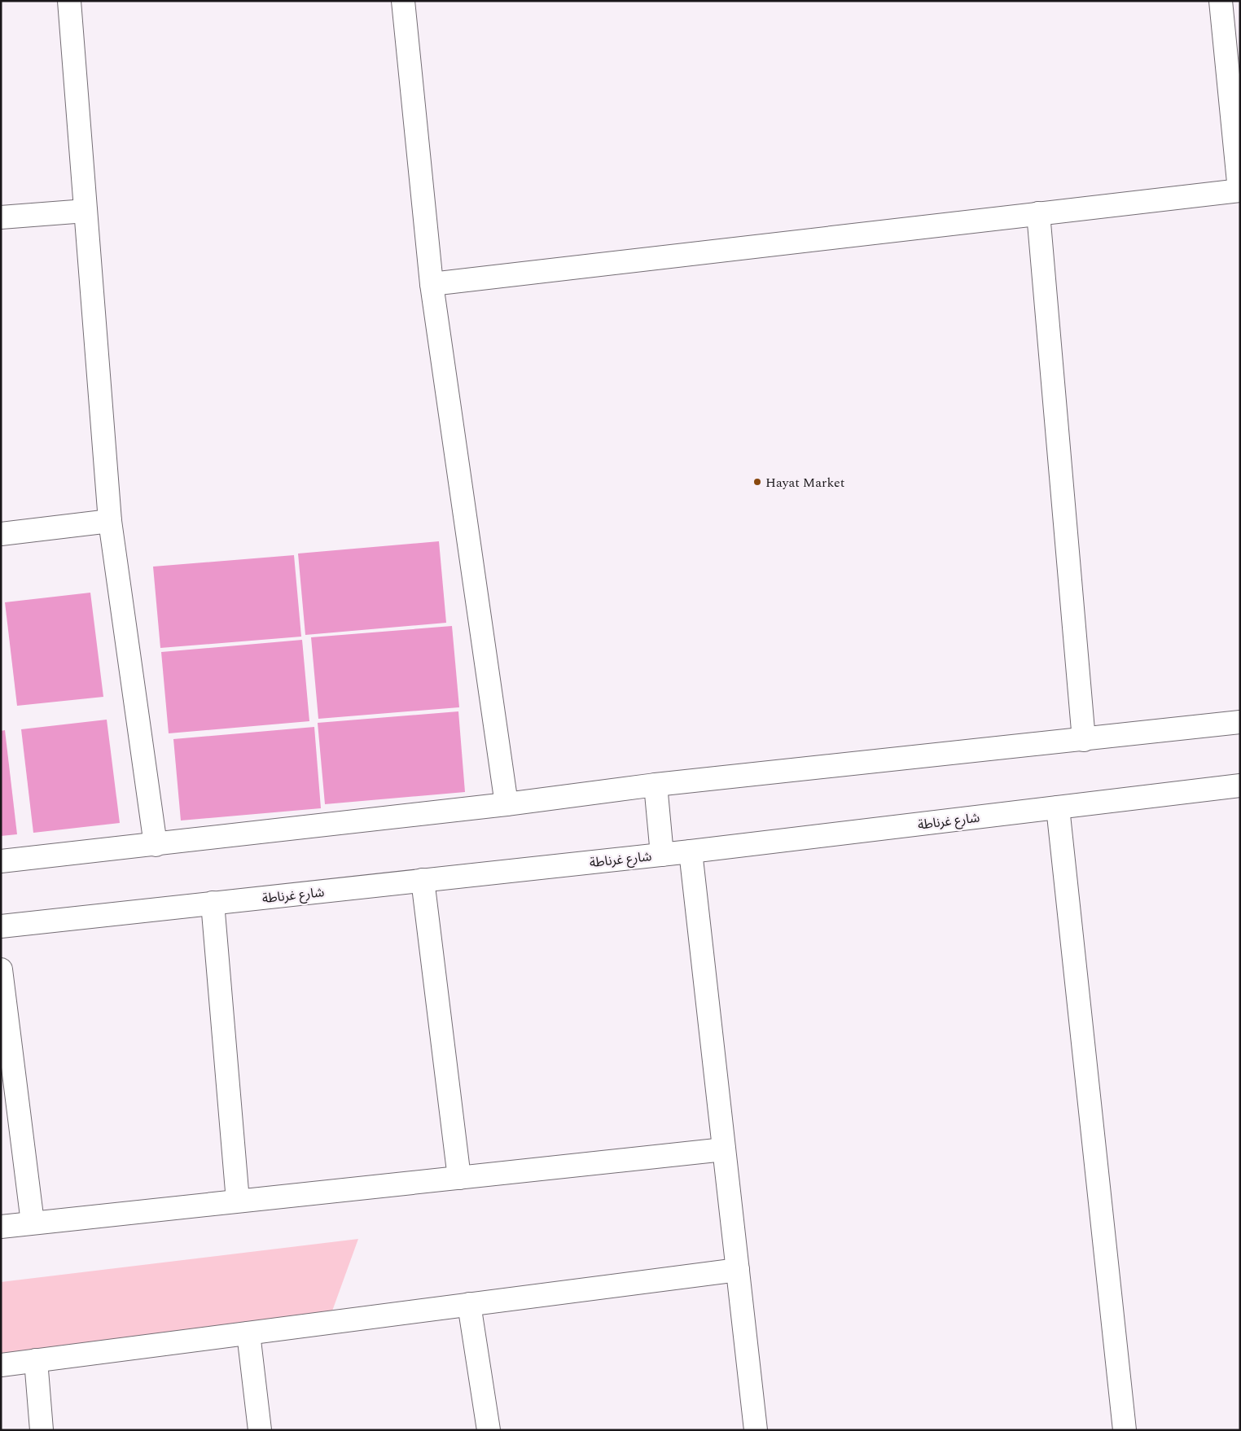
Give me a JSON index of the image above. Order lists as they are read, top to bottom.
{
  "streets": {
    "street": ["شارع غرناطة"]
  },
  "places": ["Hayat Market"]
}
